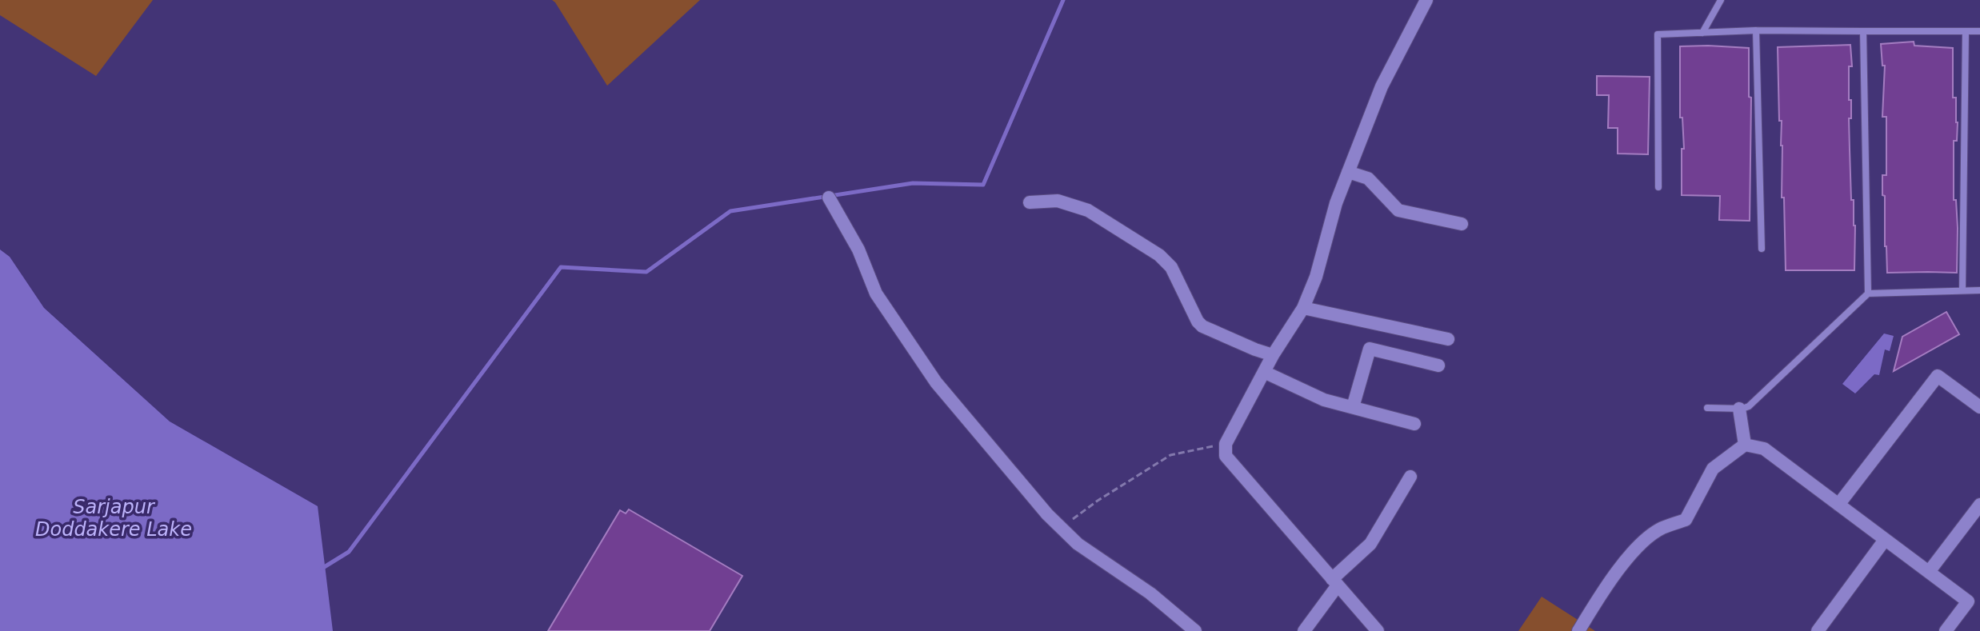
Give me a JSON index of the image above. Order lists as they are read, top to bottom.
{
  "water": ["Sarjapur Doddakere Lake"]
}
